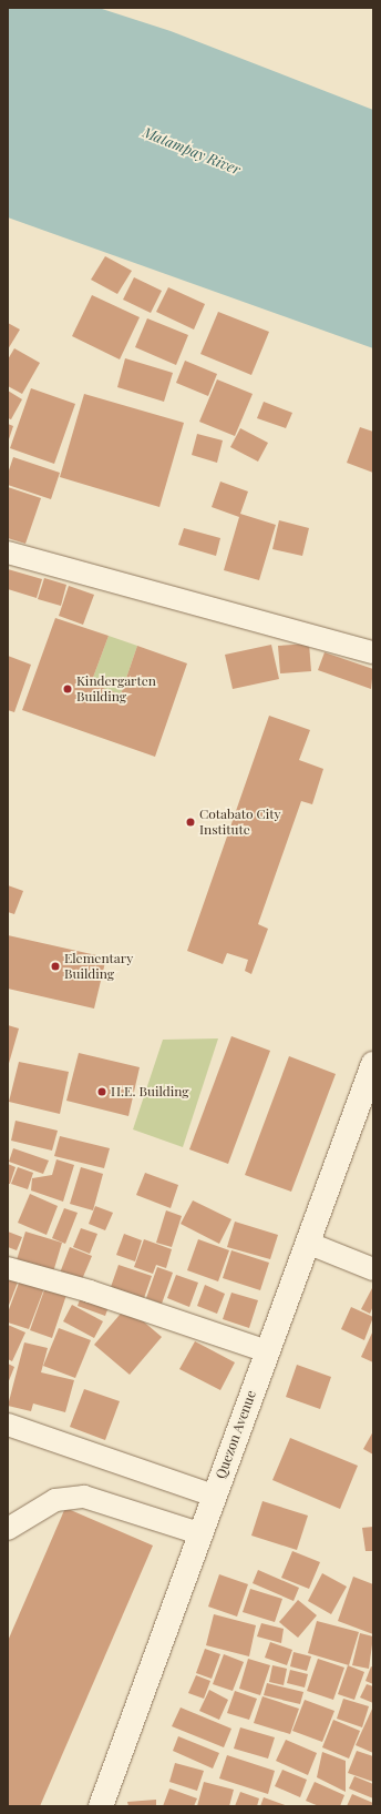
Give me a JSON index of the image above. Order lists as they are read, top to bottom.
{
  "streets": {
    "street": ["Quezon Avenue"]
  },
  "water": ["Matampay River"],
  "places": [
    "Kindergarten Building",
    "Cotabato City Institute",
    "Elementary Building",
    "H.E. Building"
  ]
}
